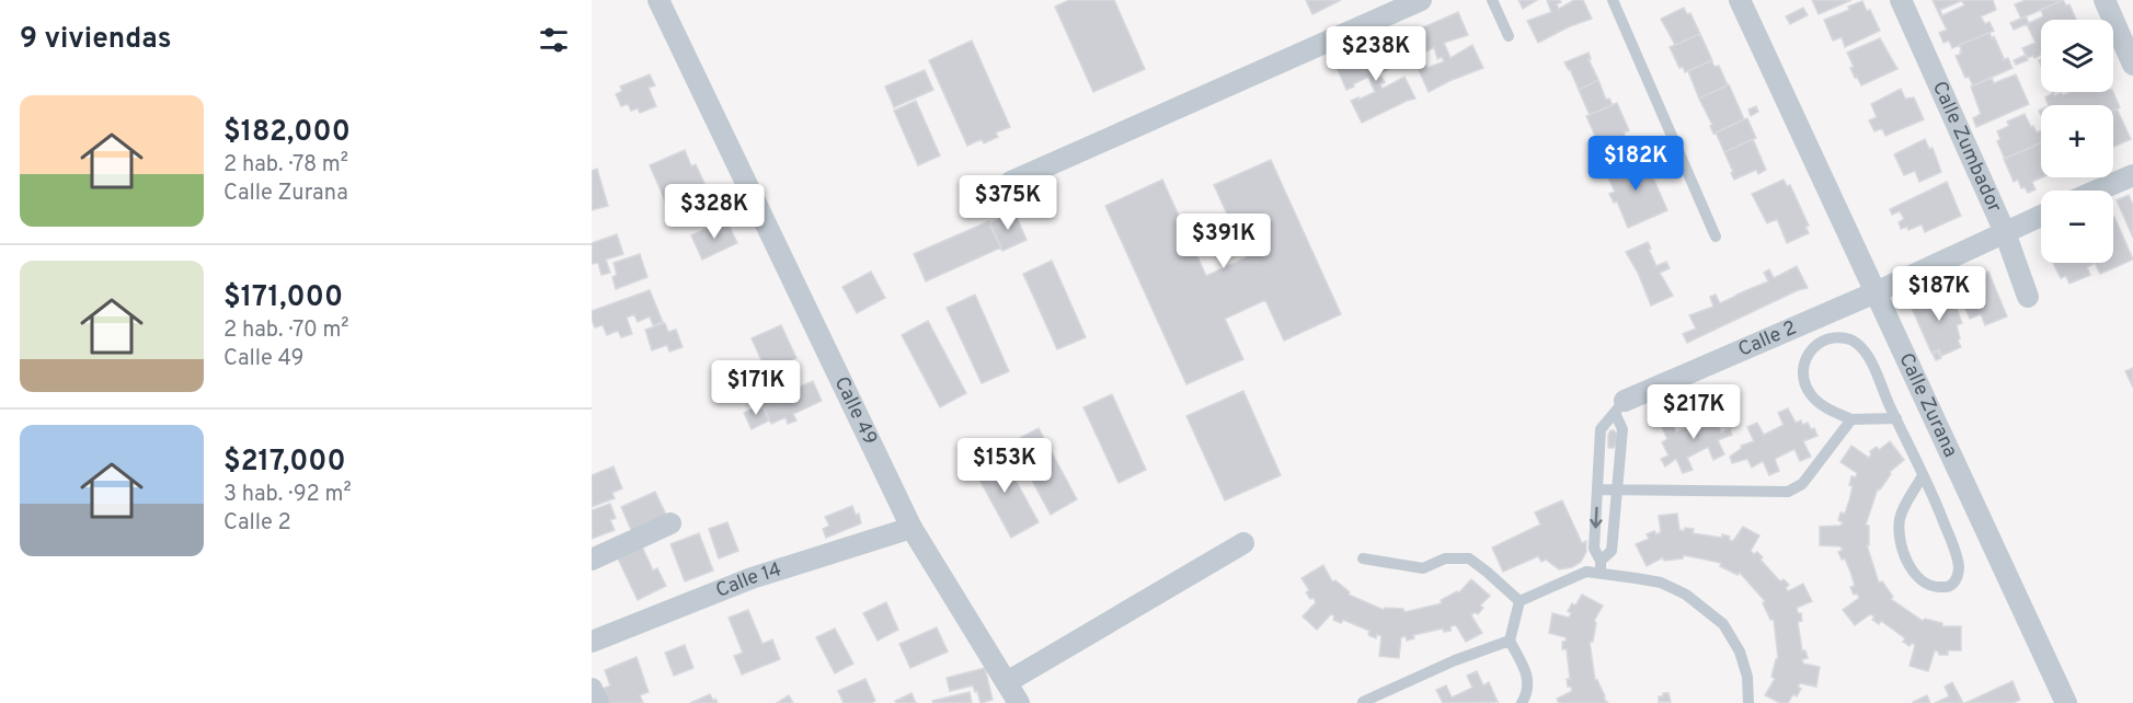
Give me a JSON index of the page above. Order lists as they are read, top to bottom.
{
  "streets": {
    "street": [
      "Calle Zumbador",
      "Calle 2",
      "Calle Zurana",
      "Calle 49",
      "Calle 14"
    ]
  },
  "crossings": [
    ["Calle Zumbador", "Calle 2"],
    ["Calle 2", "Calle Zurana"],
    ["Calle 49", "Calle 14"]
  ],
  "page": {
    "heading": "9 viviendas",
    "map_buttons": ["+", "−"],
    "price": [
      "$238K",
      "$182K",
      "$375K",
      "$328K",
      "$391K",
      "$187K",
      "$171K",
      "$217K",
      "$153K"
    ],
    "list": [
      {
        "name": "$182,000",
        "note": "2 hab. · 78 m² · Calle Zurana"
      },
      {
        "name": "$171,000",
        "note": "2 hab. · 70 m² · Calle 49"
      },
      {
        "name": "$217,000",
        "note": "3 hab. · 92 m² · Calle 2"
      }
    ]
  }
}
